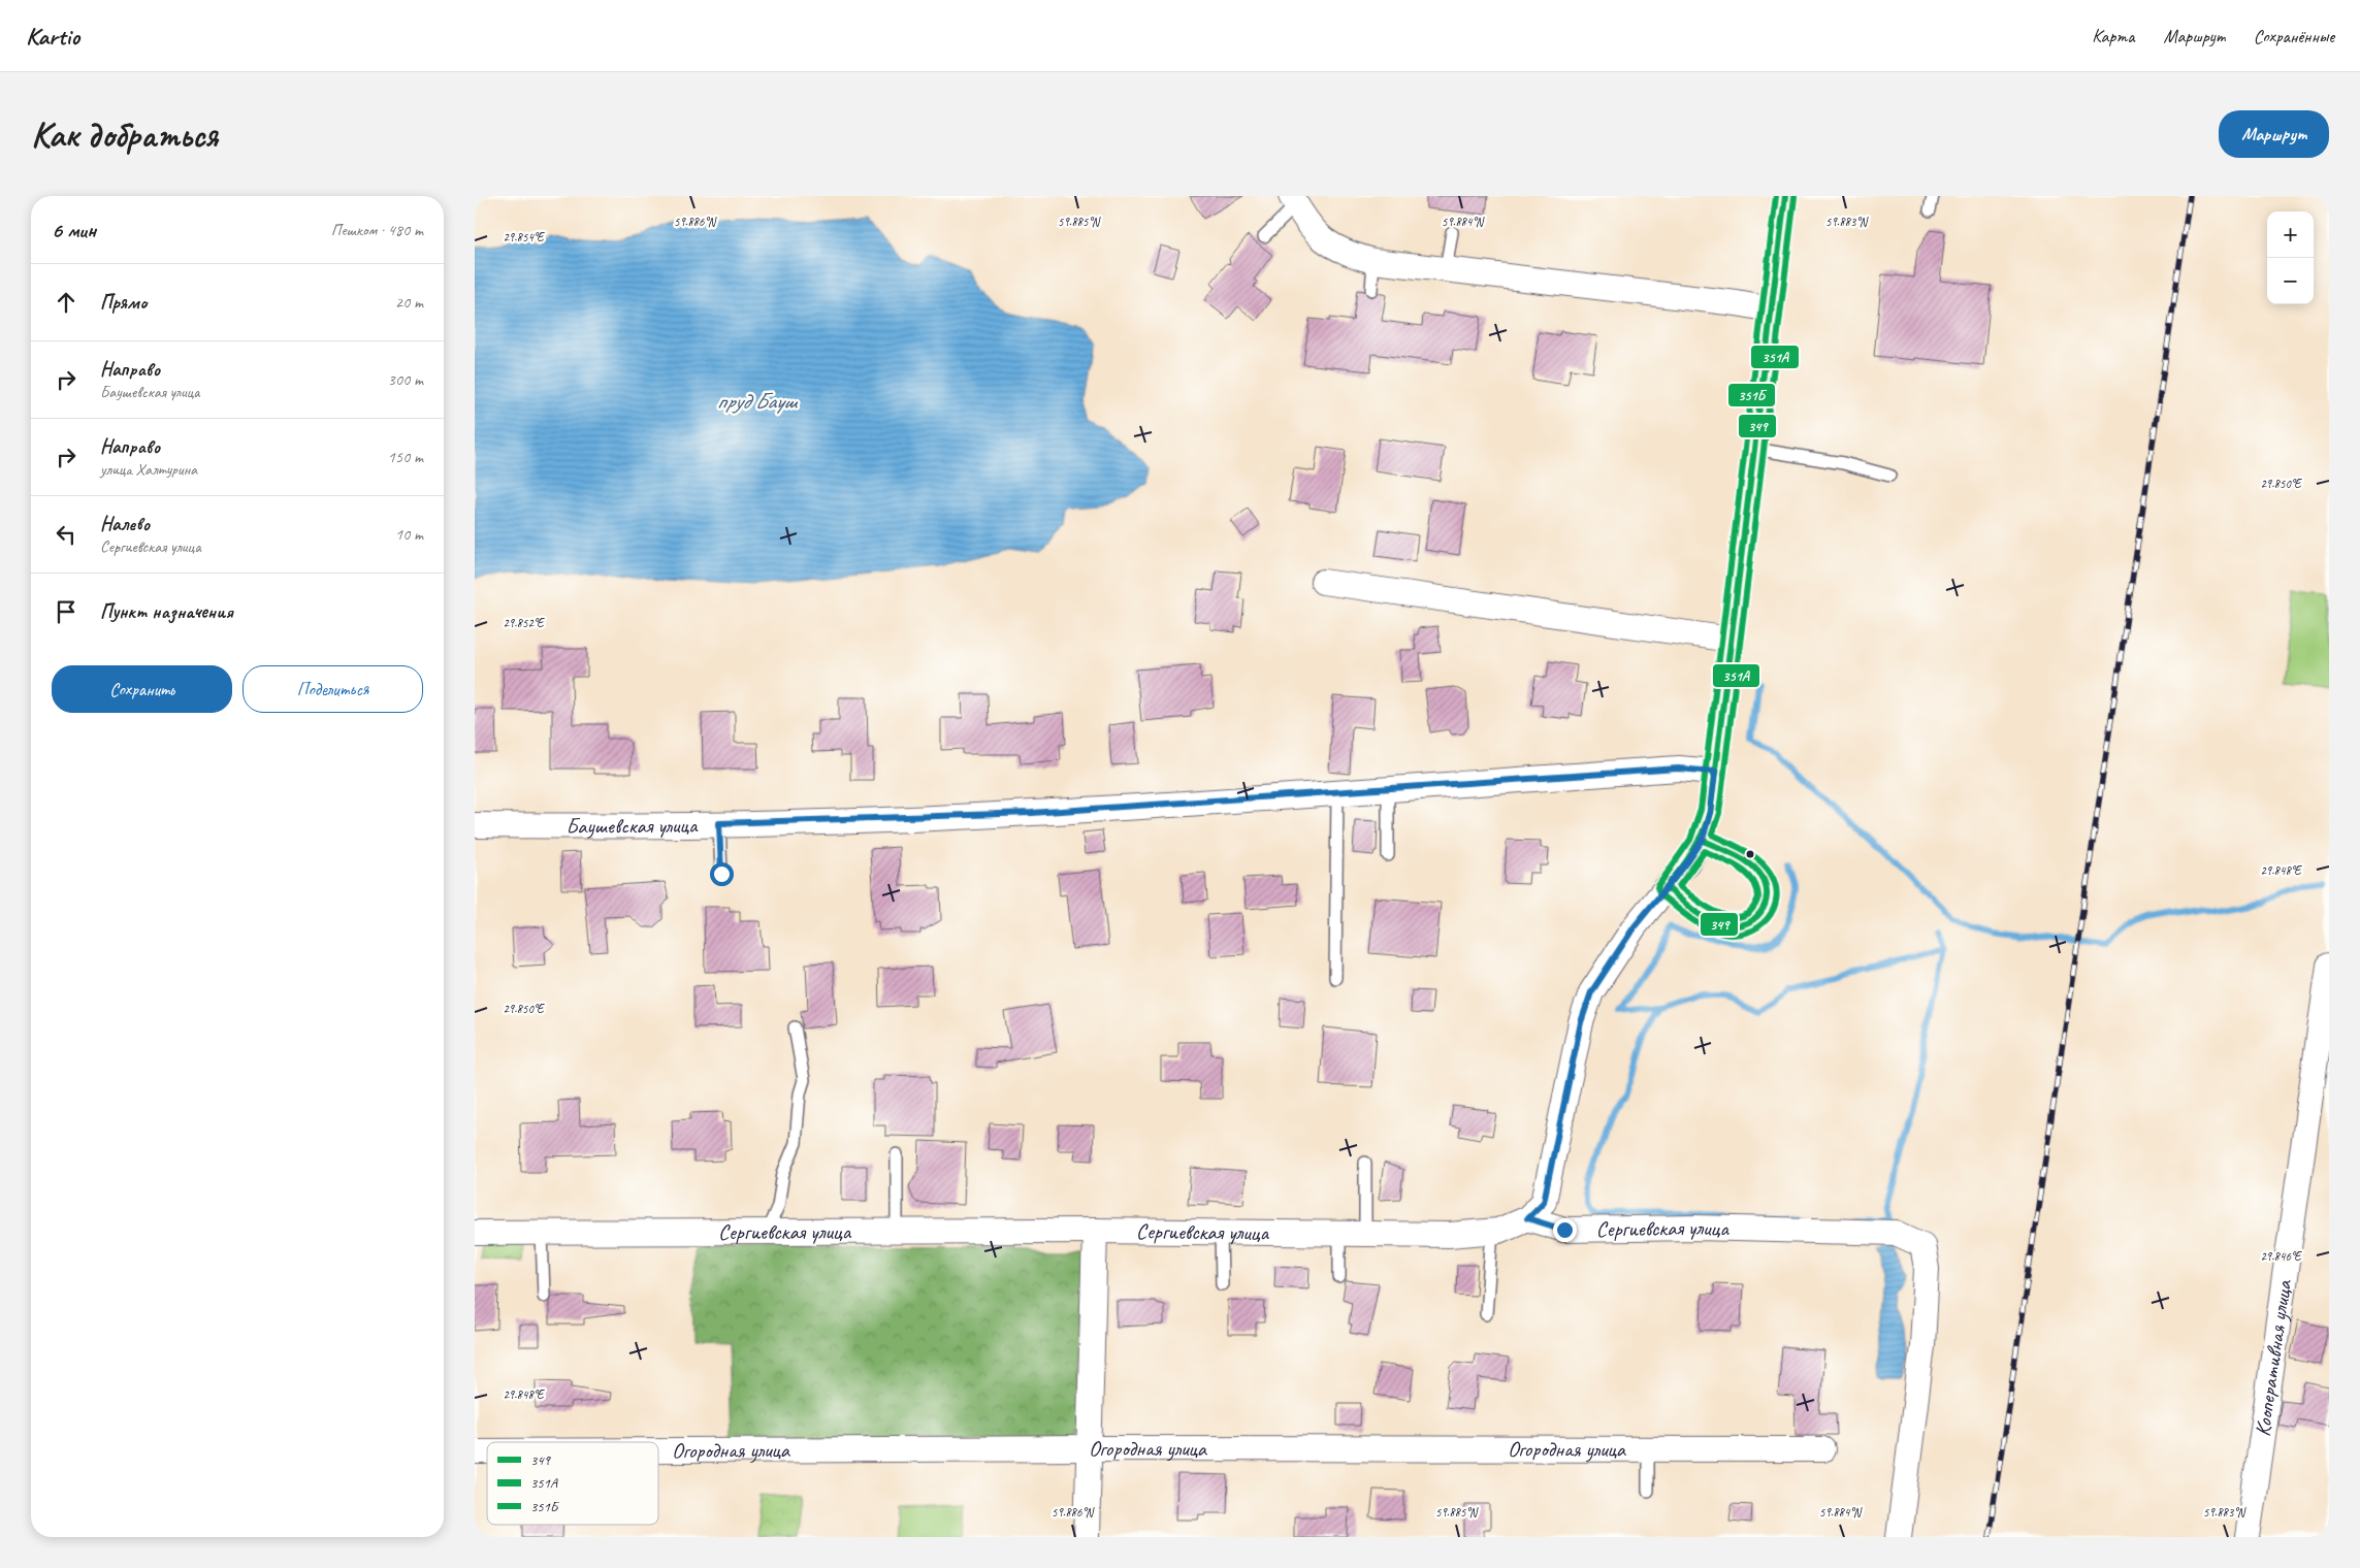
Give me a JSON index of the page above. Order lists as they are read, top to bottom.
{
  "streets": {
    "street": [
      "Баушевская улица",
      "Сергиевская улица",
      "Кооперативная улица",
      "Огородная улица"
    ]
  },
  "water": ["пруд Бауш"],
  "lines": ["transit line 349", "transit line 351Б", "transit line 351А"],
  "legend": ["349", "351А", "351Б"],
  "page": {
    "header": "Kartio",
    "nav": ["Карта", "Маршрут", "Сохранённые"],
    "buttons": [
      "Маршрут",
      ["Сохранить", "Поделиться"]
    ],
    "title": "Как добраться",
    "heading": ["6 мин", "Пешком · 480 m"],
    "map_buttons": ["+", "−"],
    "list": [
      ["Прямо", "20 m"],
      ["Направо", "Баушевская улица", "300 m"],
      ["Направо", "улица Халтурина", "150 m"],
      ["Налево", "Сергиевская улица", "10 m"],
      "Пункт назначения"
    ]
  },
  "coordinates": [
    "59.886°N",
    "59.885°N",
    "59.884°N",
    "59.883°N",
    "29.854°E",
    "29.850°E",
    "29.852°E",
    "29.848°E",
    "29.846°E"
  ]
}
